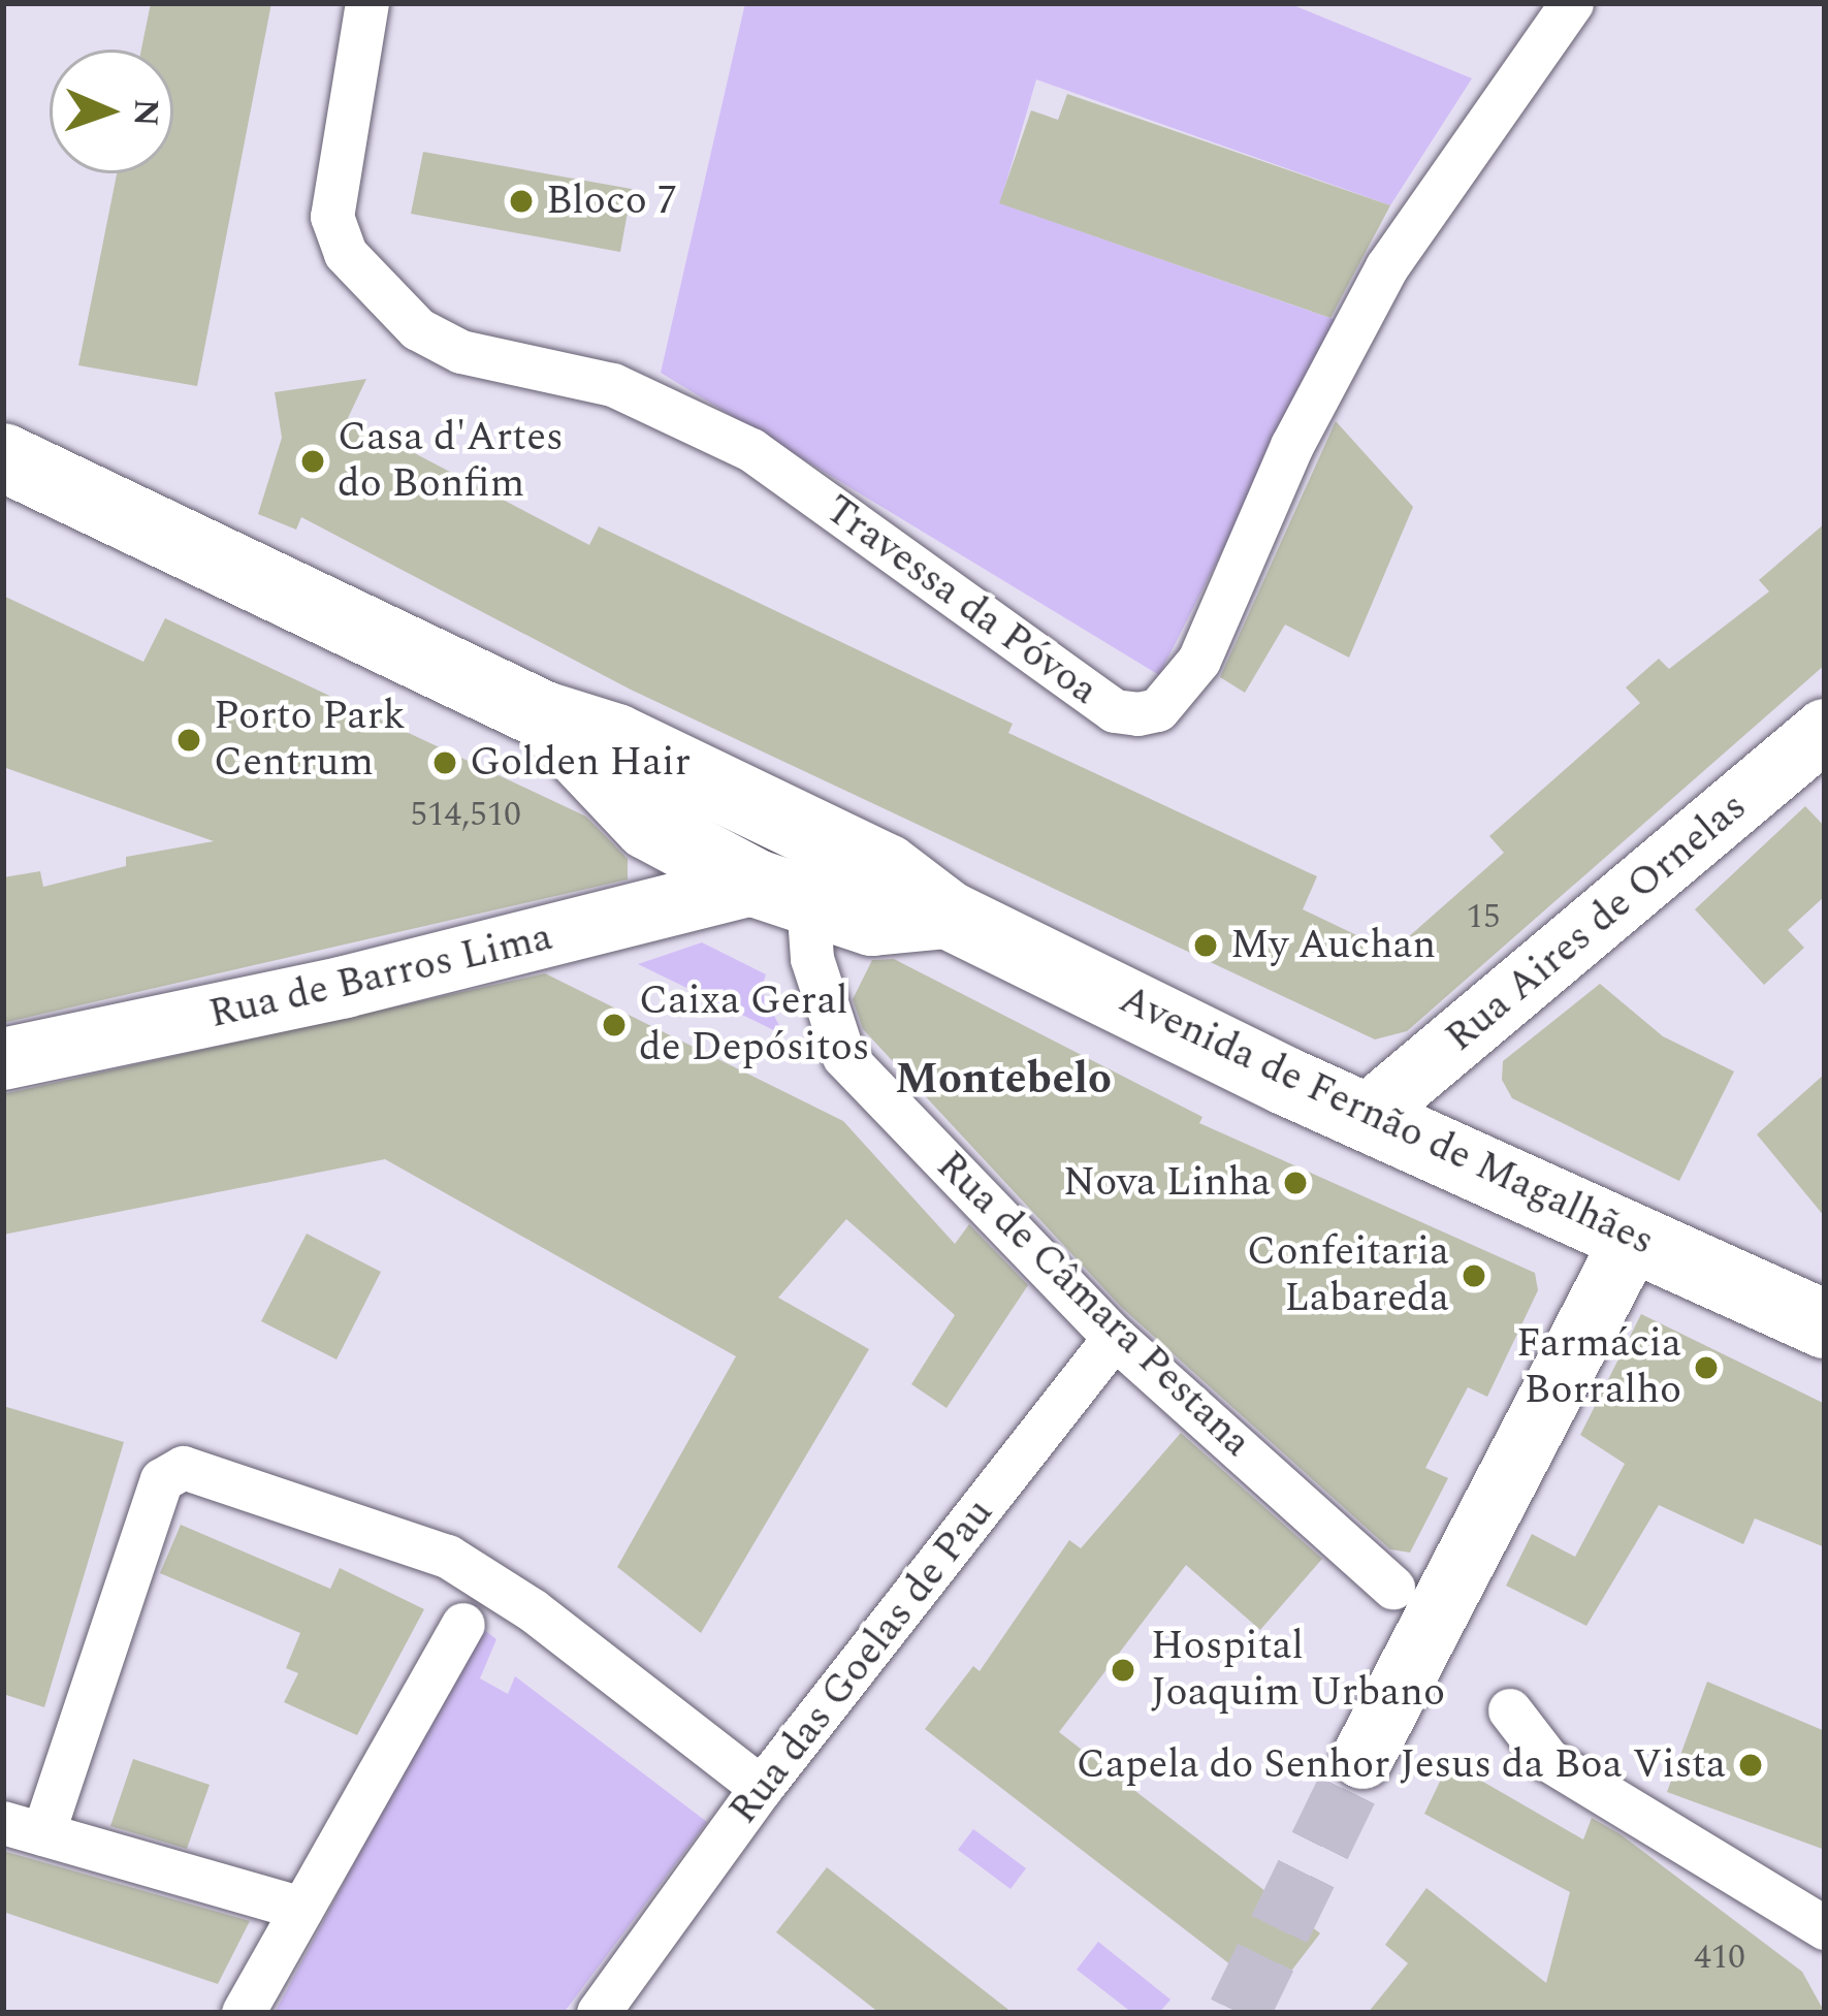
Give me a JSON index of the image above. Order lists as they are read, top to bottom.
{
  "streets": {
    "main road": ["Avenida de Fernão de Magalhães"],
    "street": [
      "Travessa da Póvoa",
      "Rua Aires de Ornelas",
      "Rua de Barros Lima",
      "Rua de Câmara Pestana",
      "Rua das Goelas de Pau"
    ]
  },
  "crossings": [
    ["Rua Aires de Ornelas", "Avenida de Fernão de Magalhães"],
    ["Rua de Barros Lima", "Avenida de Fernão de Magalhães"],
    ["Rua de Barros Lima", "Rua de Câmara Pestana"],
    ["Avenida de Fernão de Magalhães", "Rua de Câmara Pestana"],
    ["Rua de Câmara Pestana", "Rua das Goelas de Pau"]
  ],
  "districts": ["Montebelo"],
  "places": [
    "Bloco 7",
    "Casa d'Artes do Bonfim",
    "Porto Park Centrum",
    "Golden Hair",
    "My Auchan",
    "Caixa Geral de Depósitos",
    "Nova Linha",
    "Confeitaria Labareda",
    "Farmácia Borralho",
    "Hospital Joaquim Urbano",
    "Capela do Senhor Jesus da Boa Vista"
  ],
  "house_numbers": ["514,510", "15", "410"],
  "north": "right"
}
